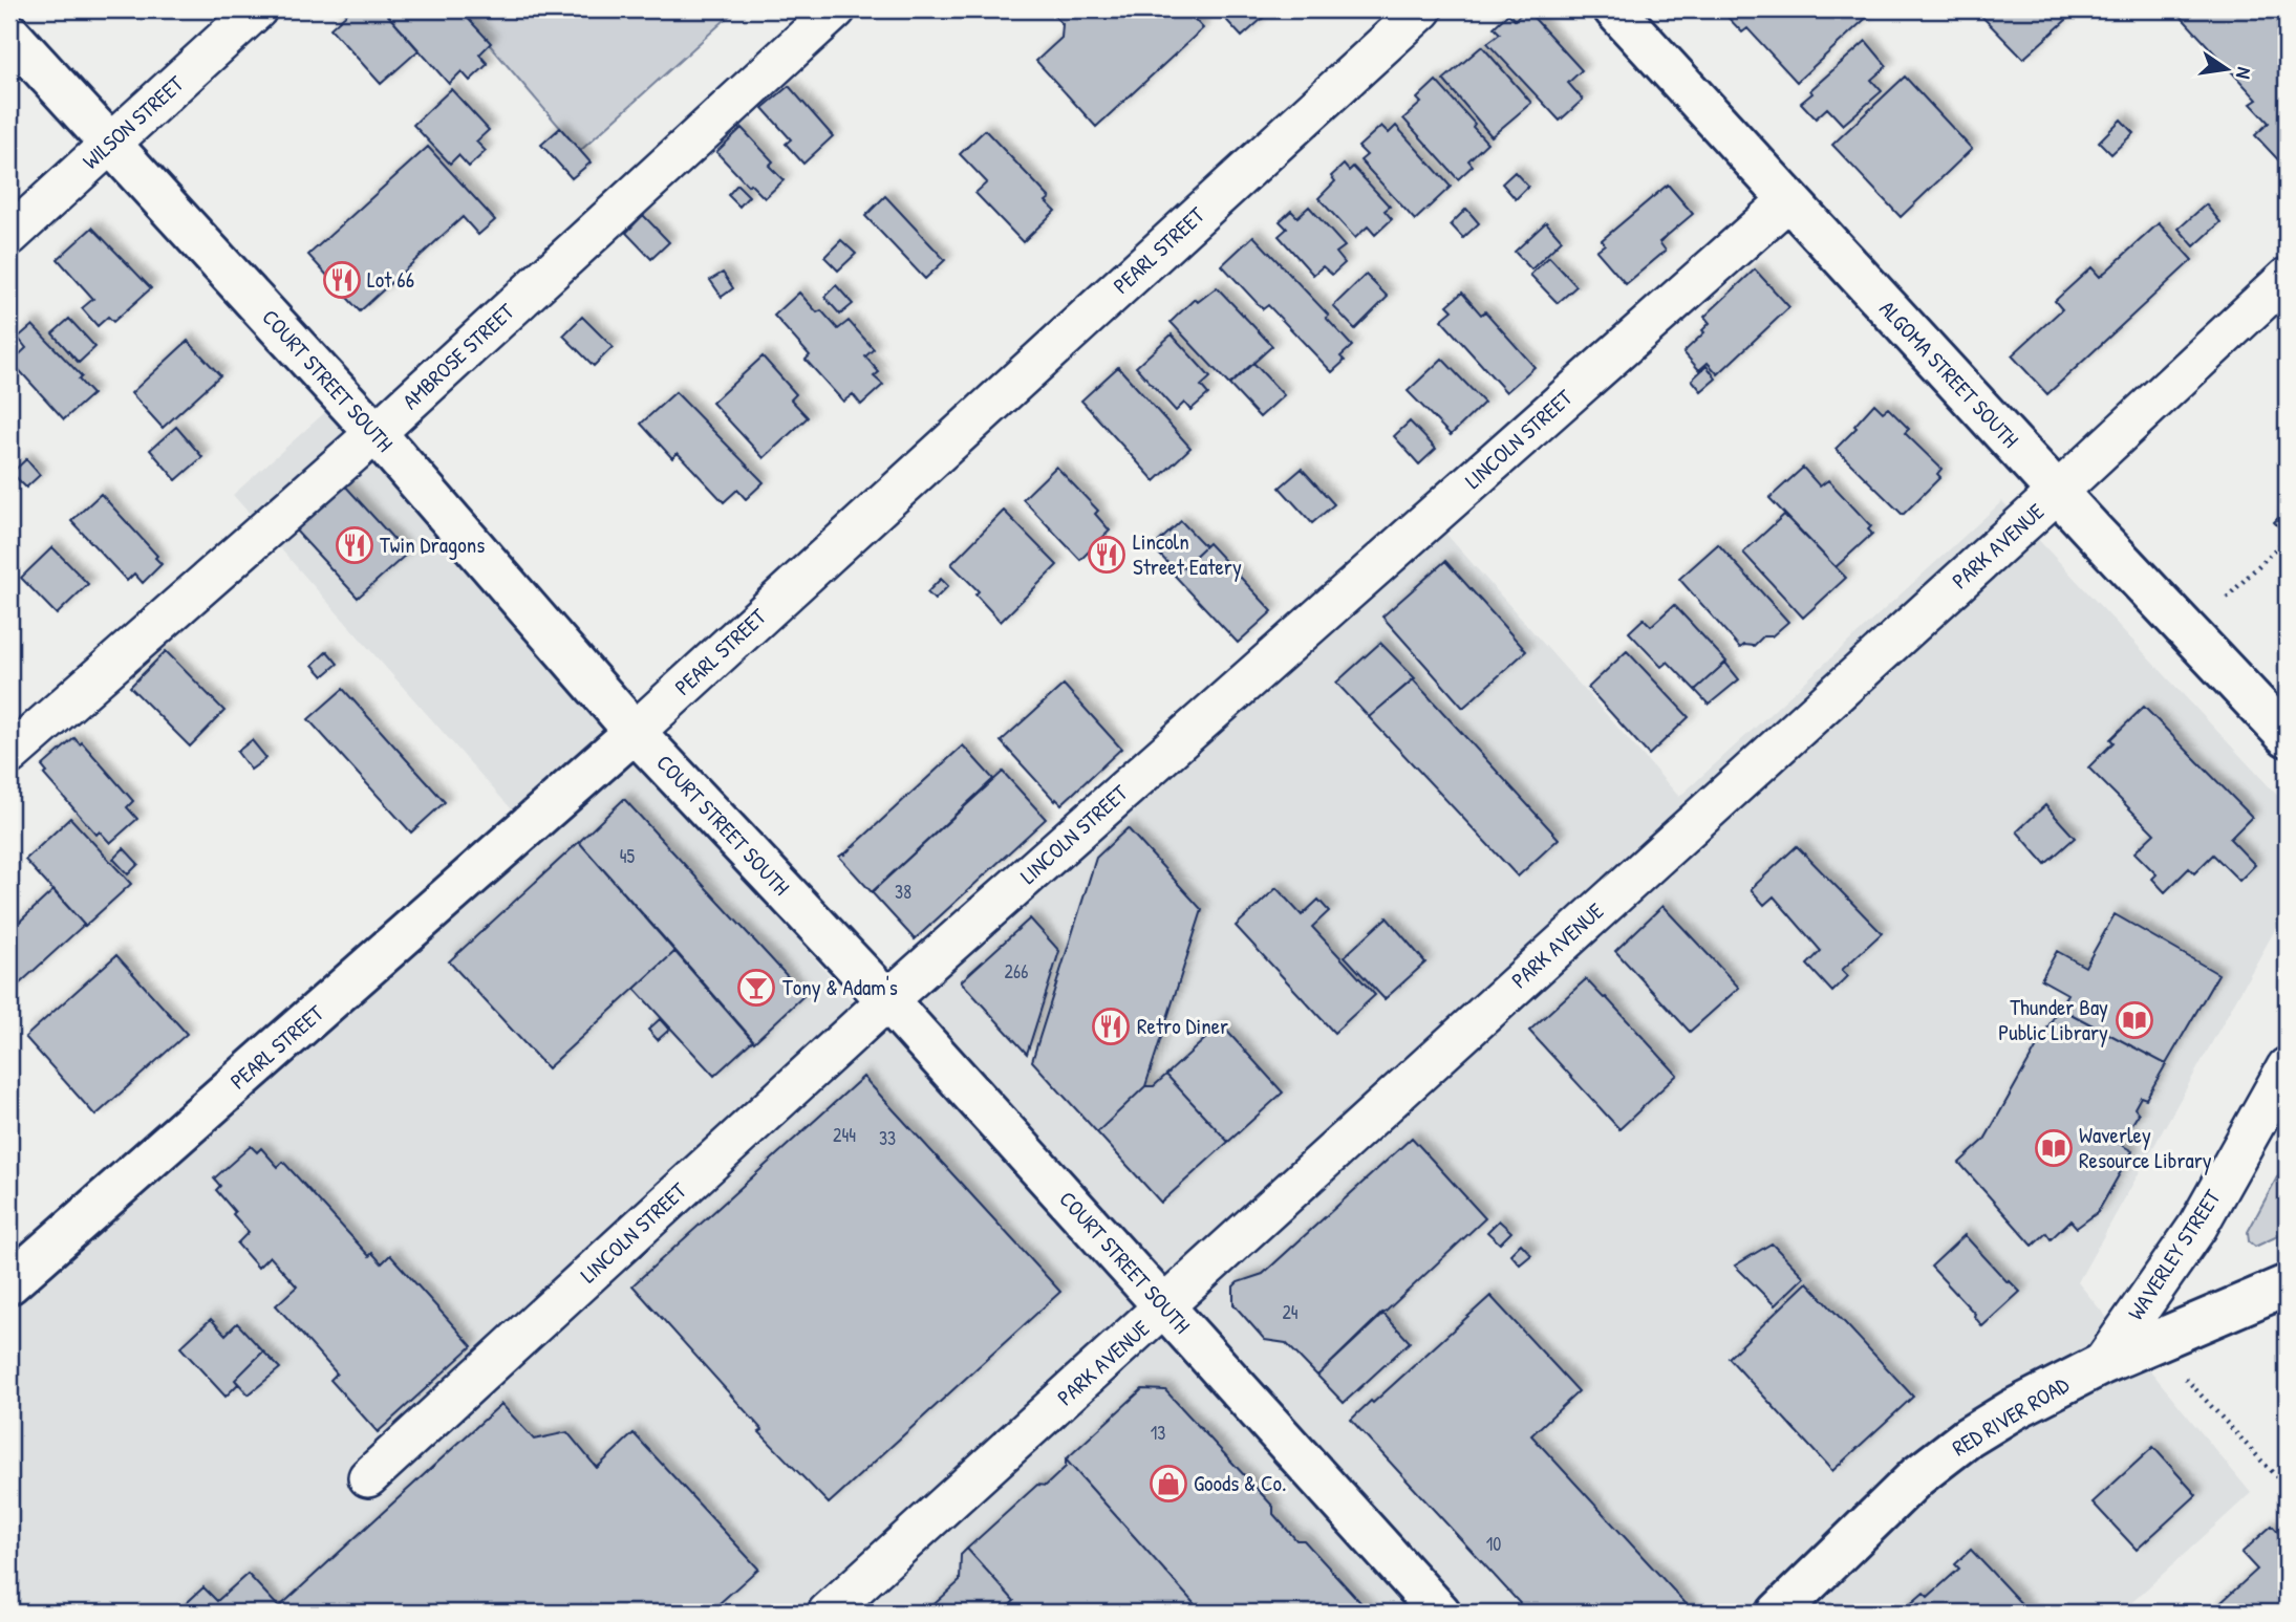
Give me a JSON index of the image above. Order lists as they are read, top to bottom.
{
  "streets": {
    "street": [
      "WILSON STREET",
      "PEARL STREET",
      "AMBROSE STREET",
      "ALGOMA STREET SOUTH",
      "COURT STREET SOUTH",
      "LINCOLN STREET",
      "PARK AVENUE",
      "WAVERLEY STREET",
      "RED RIVER ROAD"
    ]
  },
  "crossings": [
    ["WILSON STREET", "COURT STREET SOUTH"],
    ["PEARL STREET", "COURT STREET SOUTH"],
    ["AMBROSE STREET", "COURT STREET SOUTH"],
    ["ALGOMA STREET SOUTH", "LINCOLN STREET"],
    ["ALGOMA STREET SOUTH", "PARK AVENUE"],
    ["COURT STREET SOUTH", "LINCOLN STREET"],
    ["COURT STREET SOUTH", "PARK AVENUE"],
    ["WAVERLEY STREET", "RED RIVER ROAD"]
  ],
  "places": {
    "restaurant": [
      "Lot 66",
      "Twin Dragons",
      "Lincoln Street Eatery",
      "Retro Diner"
    ],
    "bar": ["Tony & Adam's"],
    "library": ["Thunder Bay Public Library", "Waverley Resource Library"],
    "shop": ["Goods & Co."]
  },
  "house_numbers": [
    "45",
    "38",
    "266",
    "244",
    "33",
    "24",
    "13",
    "10"
  ],
  "north": "right"
}
